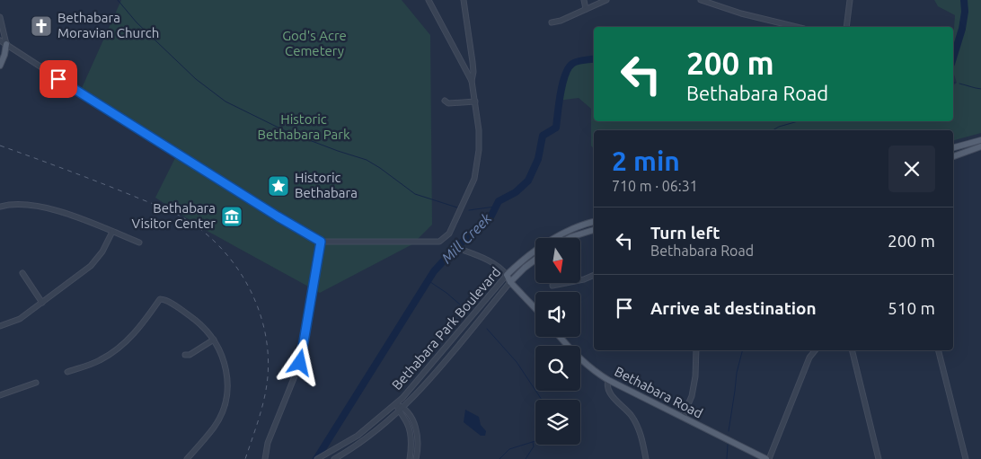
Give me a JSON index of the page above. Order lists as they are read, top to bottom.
{
  "streets": {
    "main road": ["Bethabara Park Boulevard", "Bethabara Road"]
  },
  "water": ["Mill Creek"],
  "parks": ["God's Acre Cemetery", "Historic Bethabara Park"],
  "places": {
    "church": ["Bethabara Moravian Church"],
    "place": ["Historic Bethabara"],
    "museum": ["Bethabara Visitor Center"]
  },
  "north": "bottom",
  "page": {
    "turn": ["200 m", "Bethabara Road"],
    "heading": ["2 min", "710 m · 06:31"],
    "list": [
      {
        "name": "Turn left",
        "note": "Bethabara Road",
        "value": "200 m"
      },
      {
        "name": "Arrive at destination",
        "value": "510 m"
      }
    ]
  }
}
